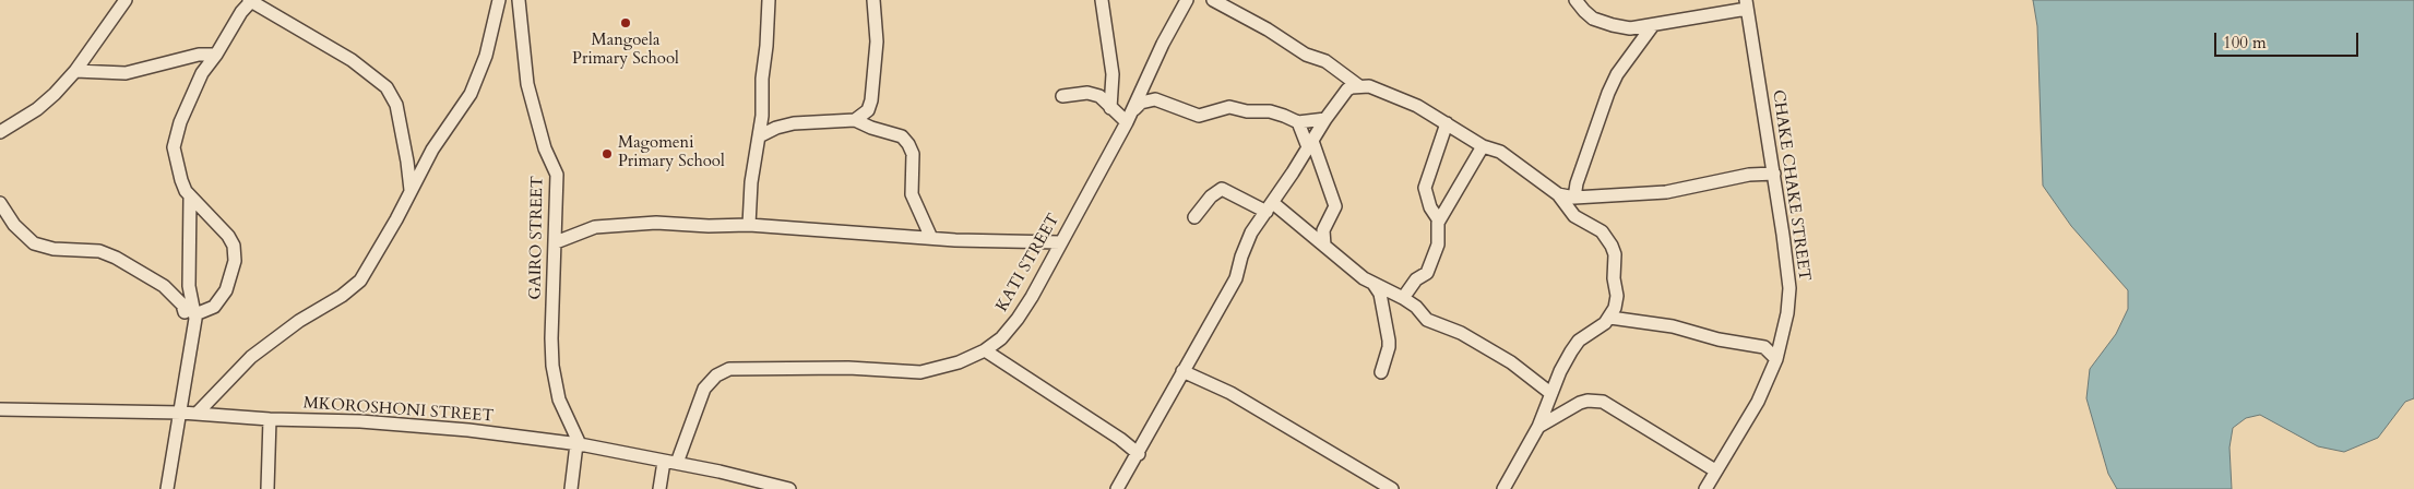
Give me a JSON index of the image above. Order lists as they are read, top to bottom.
{
  "streets": {
    "street": [
      "CHAKE CHAKE STREET",
      "GAIRO STREET",
      "KATI STREET",
      "MKOROSHONI STREET"
    ]
  },
  "crossings": [
    ["GAIRO STREET", "MKOROSHONI STREET"],
    ["KATI STREET", "MKOROSHONI STREET"]
  ],
  "places": ["Mangoela Primary School", "Magomeni Primary School"],
  "scale_bar": "100 m"
}
